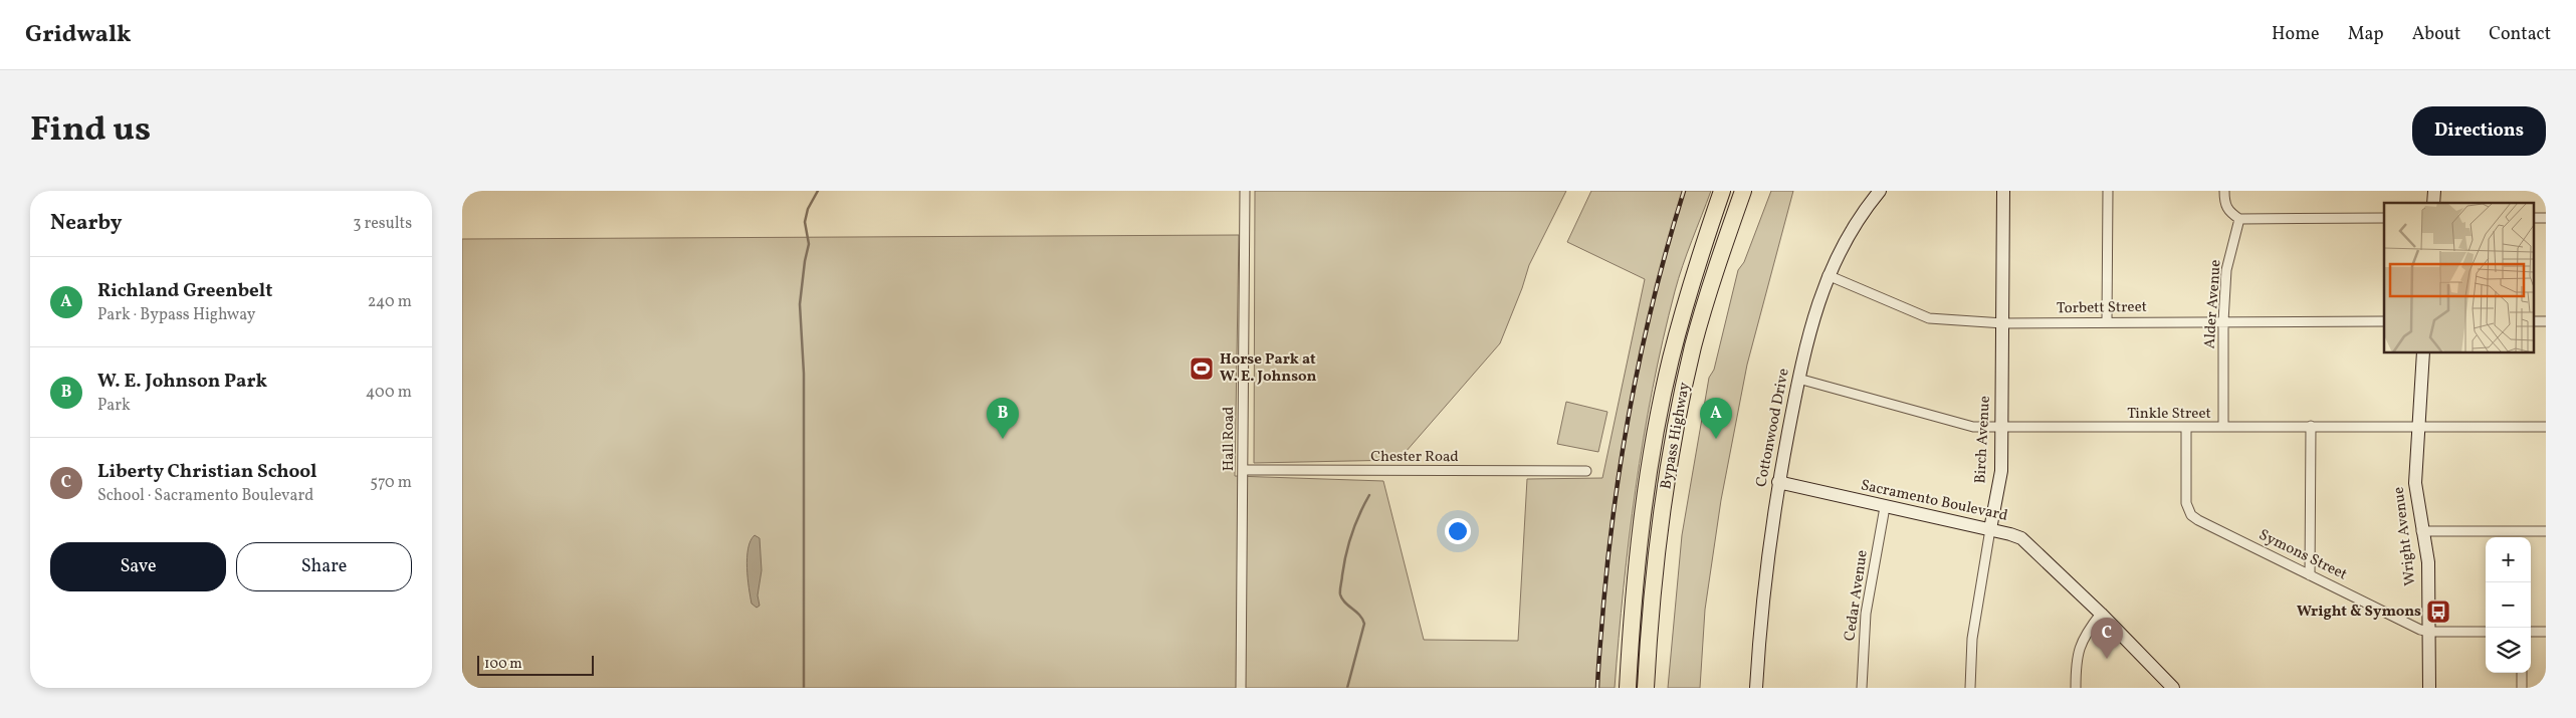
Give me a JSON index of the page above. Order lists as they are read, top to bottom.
{
  "streets": {
    "highway": ["Bypass Highway"],
    "street": [
      "Alder Avenue",
      "Torbett Street",
      "Tinkle Street",
      "Cottonwood Drive",
      "Hall Road",
      "Birch Avenue",
      "Chester Road",
      "Sacramento Boulevard",
      "Wright Avenue",
      "Symons Street",
      "Cedar Avenue"
    ]
  },
  "crossings": [
    ["Alder Avenue", "Torbett Street"],
    ["Alder Avenue", "Tinkle Street"],
    ["Torbett Street", "Cottonwood Drive"],
    ["Torbett Street", "Birch Avenue"],
    ["Tinkle Street", "Cottonwood Drive"],
    ["Tinkle Street", "Birch Avenue"],
    ["Tinkle Street", "Wright Avenue"],
    ["Tinkle Street", "Symons Street"],
    ["Cottonwood Drive", "Sacramento Boulevard"],
    ["Hall Road", "Chester Road"],
    ["Birch Avenue", "Sacramento Boulevard"],
    ["Sacramento Boulevard", "Cedar Avenue"],
    ["Wright Avenue", "Symons Street"]
  ],
  "places": {
    "sports": ["Horse Park at W. E. Johnson"],
    "bus stop": ["Wright & Symons"]
  },
  "scale_bar": "100 m",
  "page": {
    "header": "Gridwalk",
    "nav": [
      "Home",
      "Map",
      "About",
      "Contact"
    ],
    "title": "Find us",
    "buttons": [
      "Directions",
      ["Save", "Share"]
    ],
    "heading": ["Nearby", "3 results"],
    "list": [
      {
        "mark": "A",
        "name": "Richland Greenbelt",
        "note": "Park · Bypass Highway",
        "value": "240 m"
      },
      {
        "mark": "B",
        "name": "W. E. Johnson Park",
        "note": "Park",
        "value": "400 m"
      },
      {
        "mark": "C",
        "name": "Liberty Christian School",
        "note": "School · Sacramento Boulevard",
        "value": "570 m"
      }
    ],
    "pins": ["A", "B", "C"],
    "map_buttons": ["+", "−"],
    "scale": "100 m"
  }
}
